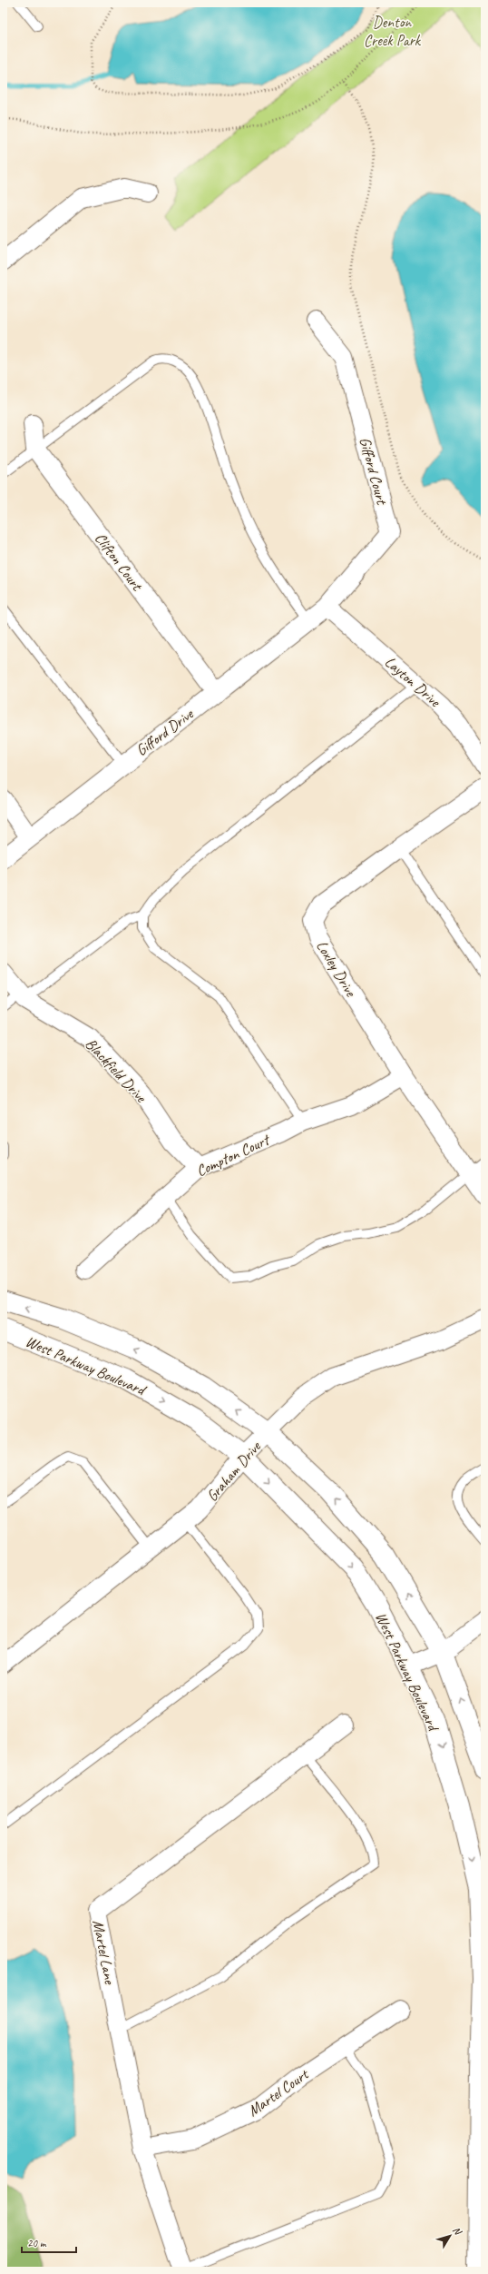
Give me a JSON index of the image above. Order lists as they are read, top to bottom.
{
  "streets": {
    "street": [
      "Gifford Court",
      "Clifton Court",
      "Layton Drive",
      "Gifford Drive",
      "Loxley Drive",
      "Blackfield Drive",
      "Compton Court",
      "West Parkway Boulevard",
      "Graham Drive",
      "Martel Lane",
      "Martel Court"
    ]
  },
  "crossings": [
    ["Gifford Court", "Layton Drive"],
    ["Gifford Court", "Gifford Drive"],
    ["Clifton Court", "Gifford Drive"],
    ["Layton Drive", "Gifford Drive"],
    ["Loxley Drive", "Compton Court"],
    ["Blackfield Drive", "Compton Court"],
    ["West Parkway Boulevard", "Graham Drive"],
    ["Martel Lane", "Martel Court"]
  ],
  "parks": ["Denton Creek Park"],
  "scale_bar": "20 m",
  "north": "top right"
}
